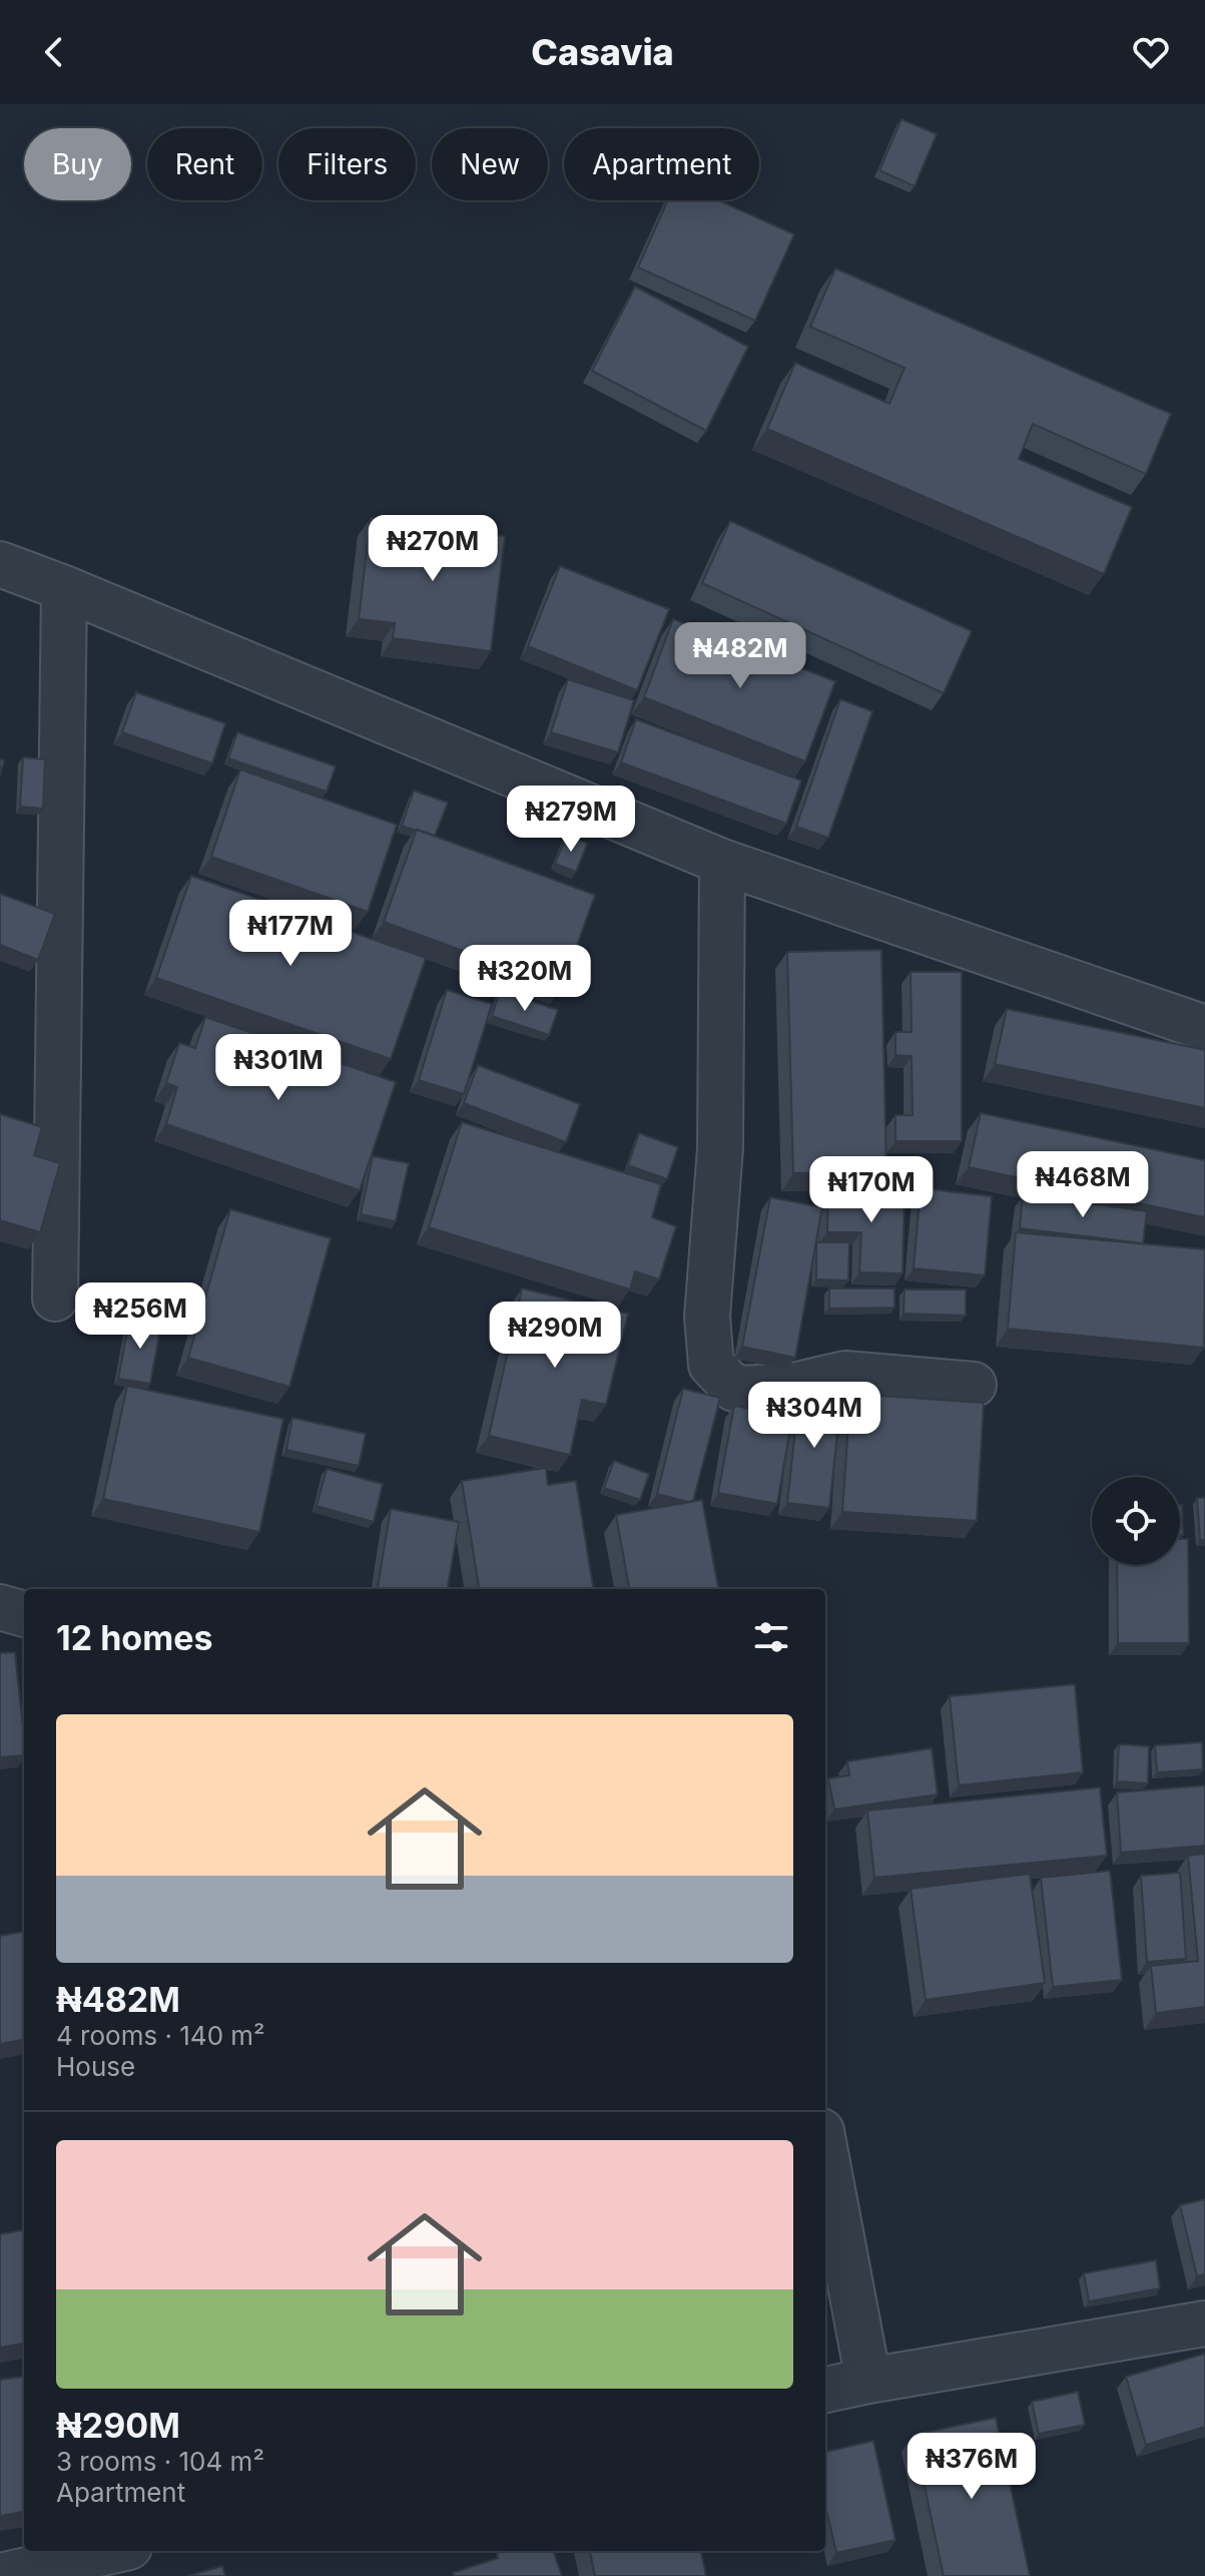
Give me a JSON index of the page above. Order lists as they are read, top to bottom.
{
  "page": {
    "header": "Casavia",
    "chip": [
      "Buy",
      "Rent",
      "Filters",
      "New",
      "Apartment"
    ],
    "price": [
      "₦270M",
      "₦482M",
      "₦279M",
      "₦177M",
      "₦320M",
      "₦301M",
      "₦468M",
      "₦170M",
      "₦256M",
      "₦290M",
      "₦304M",
      "₦376M"
    ],
    "heading": "12 homes",
    "list": [
      {
        "name": "₦482M",
        "note": "4 rooms · 140 m² · House"
      },
      {
        "name": "₦290M",
        "note": "3 rooms · 104 m² · Apartment"
      }
    ]
  }
}
